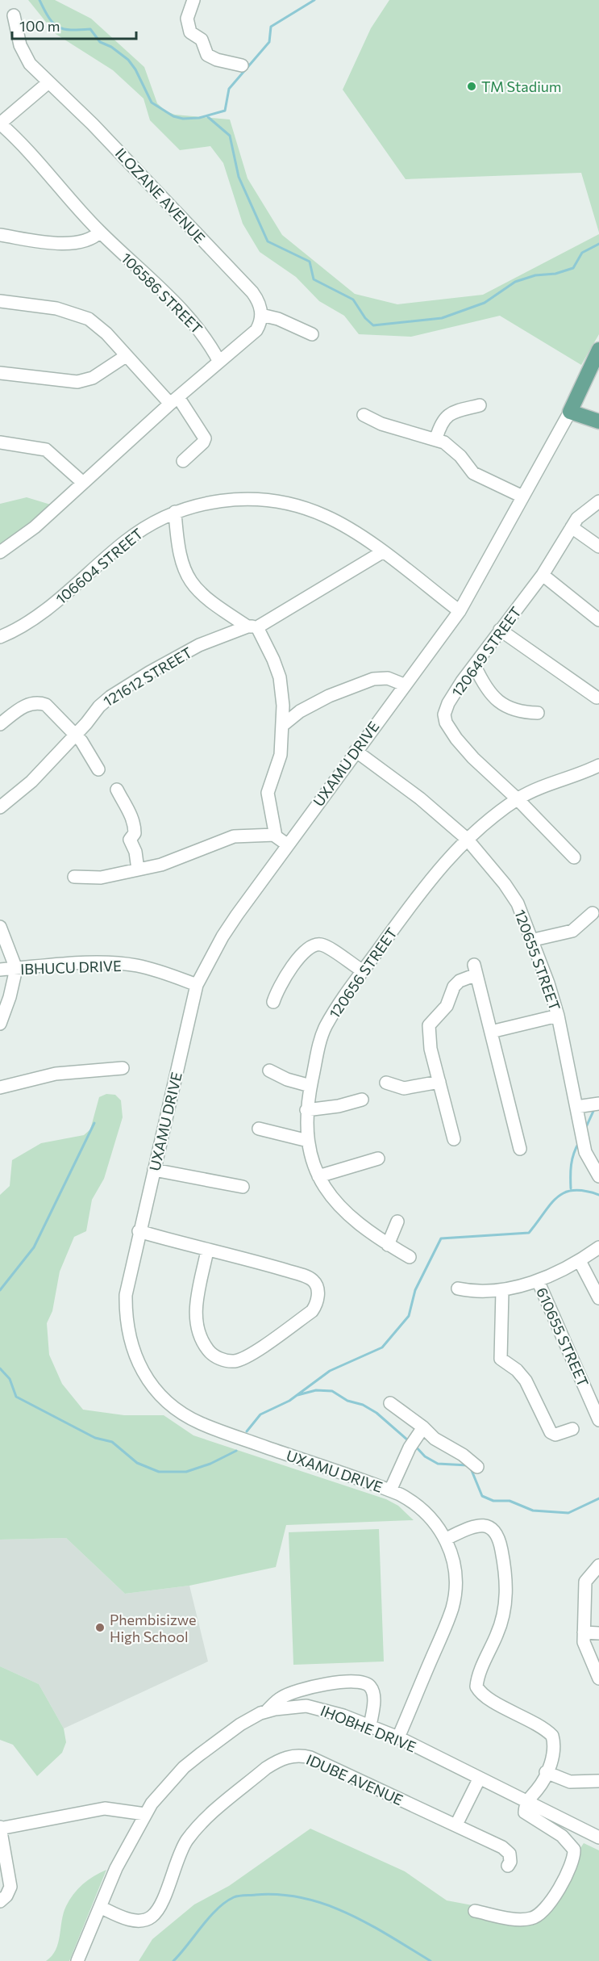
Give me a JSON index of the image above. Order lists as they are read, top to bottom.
{
  "streets": {
    "street": [
      "ILOZANE AVENUE",
      "106586 STREET",
      "106604 STREET",
      "120649 STREET",
      "121612 STREET",
      "UXAMU DRIVE",
      "120655 STREET",
      "IBHUCU DRIVE",
      "120656 STREET",
      "610655 STREET",
      "IHOBHE DRIVE",
      "IDUBE AVENUE"
    ]
  },
  "crossings": [
    ["106604 STREET", "121612 STREET"],
    ["106604 STREET", "UXAMU DRIVE"],
    ["120649 STREET", "120656 STREET"],
    ["UXAMU DRIVE", "120655 STREET"],
    ["UXAMU DRIVE", "IBHUCU DRIVE"],
    ["UXAMU DRIVE", "IHOBHE DRIVE"],
    ["120655 STREET", "120656 STREET"],
    ["IHOBHE DRIVE", "IDUBE AVENUE"]
  ],
  "places": ["TM Stadium", "Phembisizwe High School"],
  "scale_bar": "100 m"
}
